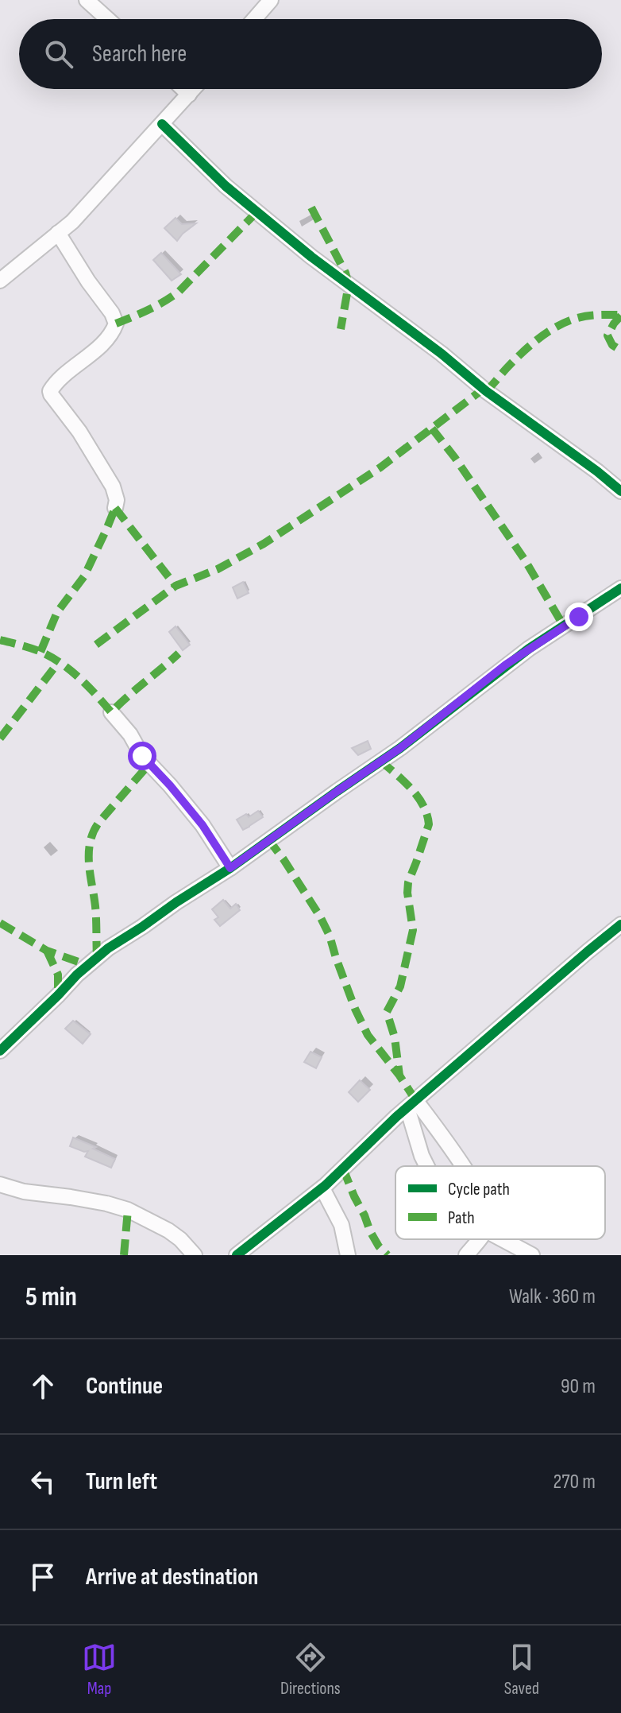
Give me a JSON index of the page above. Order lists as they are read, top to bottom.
{
  "legend": ["Cycle path", "Path"],
  "page": {
    "search": "Search here",
    "heading": ["5 min", "Walk · 360 m"],
    "list": [
      ["Continue", "90 m"],
      ["Turn left", "270 m"],
      "Arrive at destination"
    ],
    "nav": ["Map", "Directions", "Saved"]
  }
}
